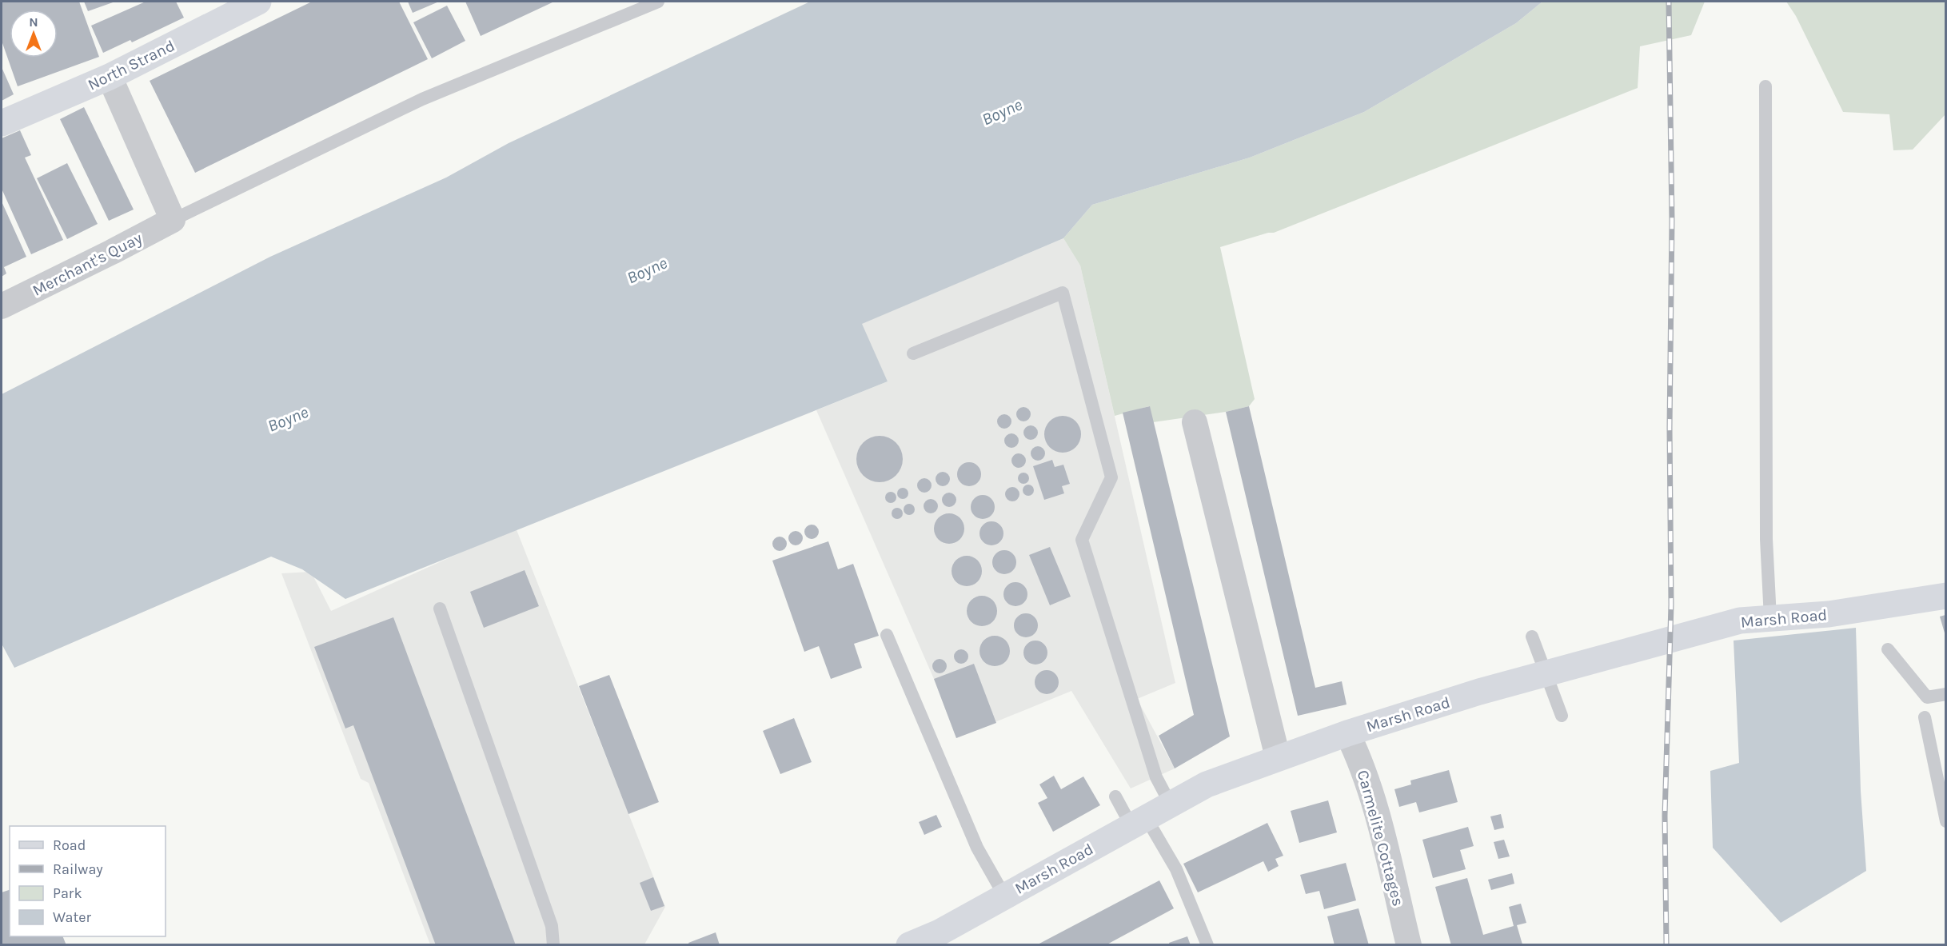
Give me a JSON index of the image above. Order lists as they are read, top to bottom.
{
  "streets": {
    "main road": ["North Strand", "Marsh Road"],
    "street": ["Merchant's Quay", "Carmelite Cottages"]
  },
  "crossings": [
    ["Marsh Road", "Carmelite Cottages"]
  ],
  "water": ["Boyne"],
  "legend": [
    "Road",
    "Railway",
    "Park",
    "Water"
  ],
  "north": "top"
}
